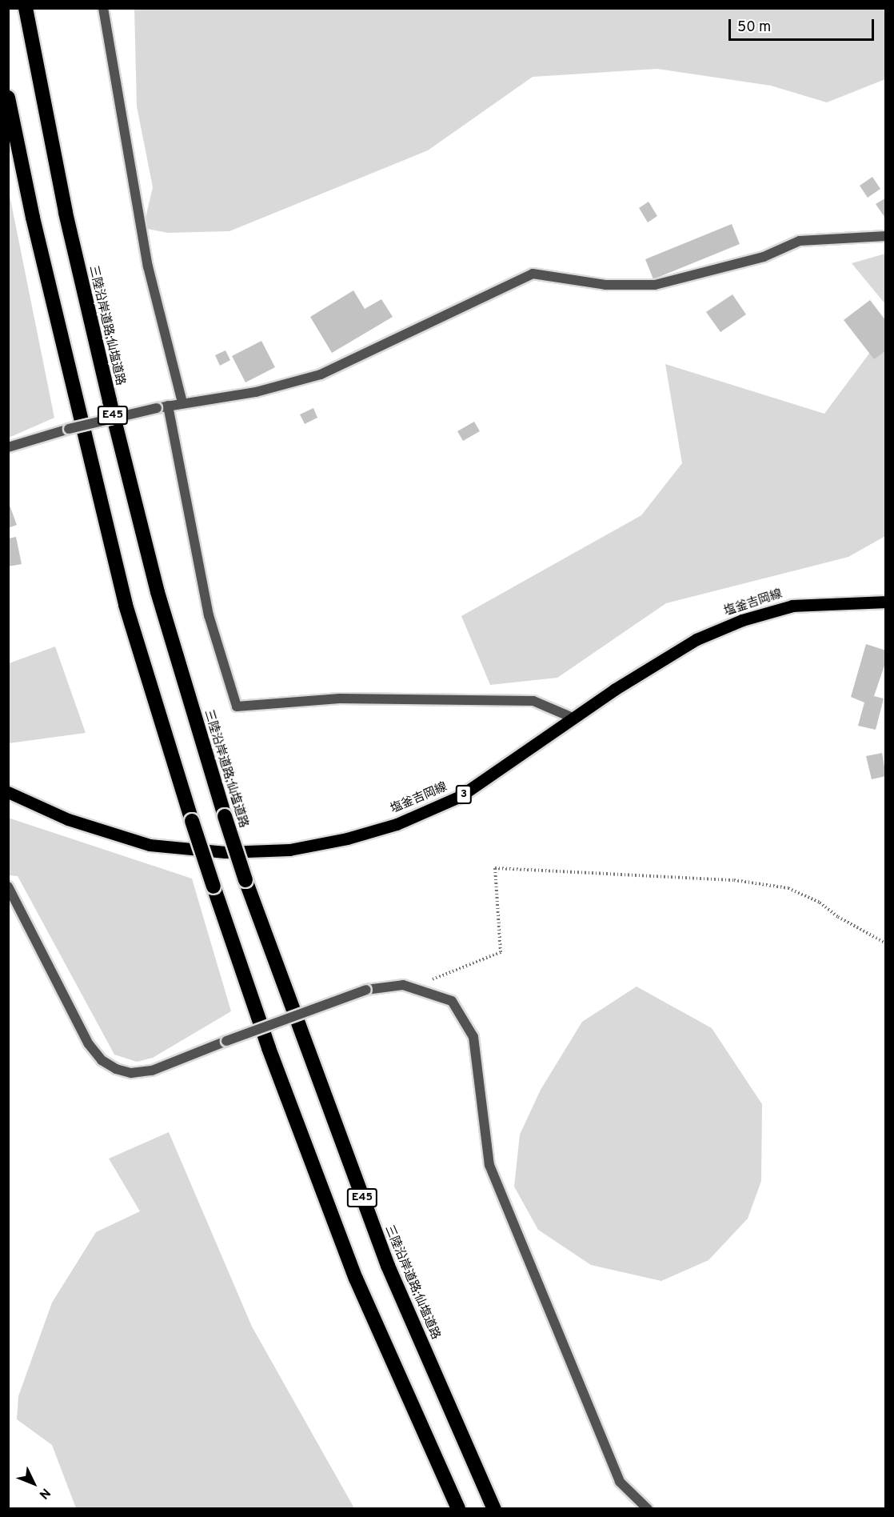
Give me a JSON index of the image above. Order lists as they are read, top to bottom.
{
  "streets": {
    "highway": ["三陸沿岸道路;仙塩道路", "E45"],
    "main road": ["塩釜吉岡線", "3"]
  },
  "scale_bar": "50 m",
  "north": "bottom right"
}
